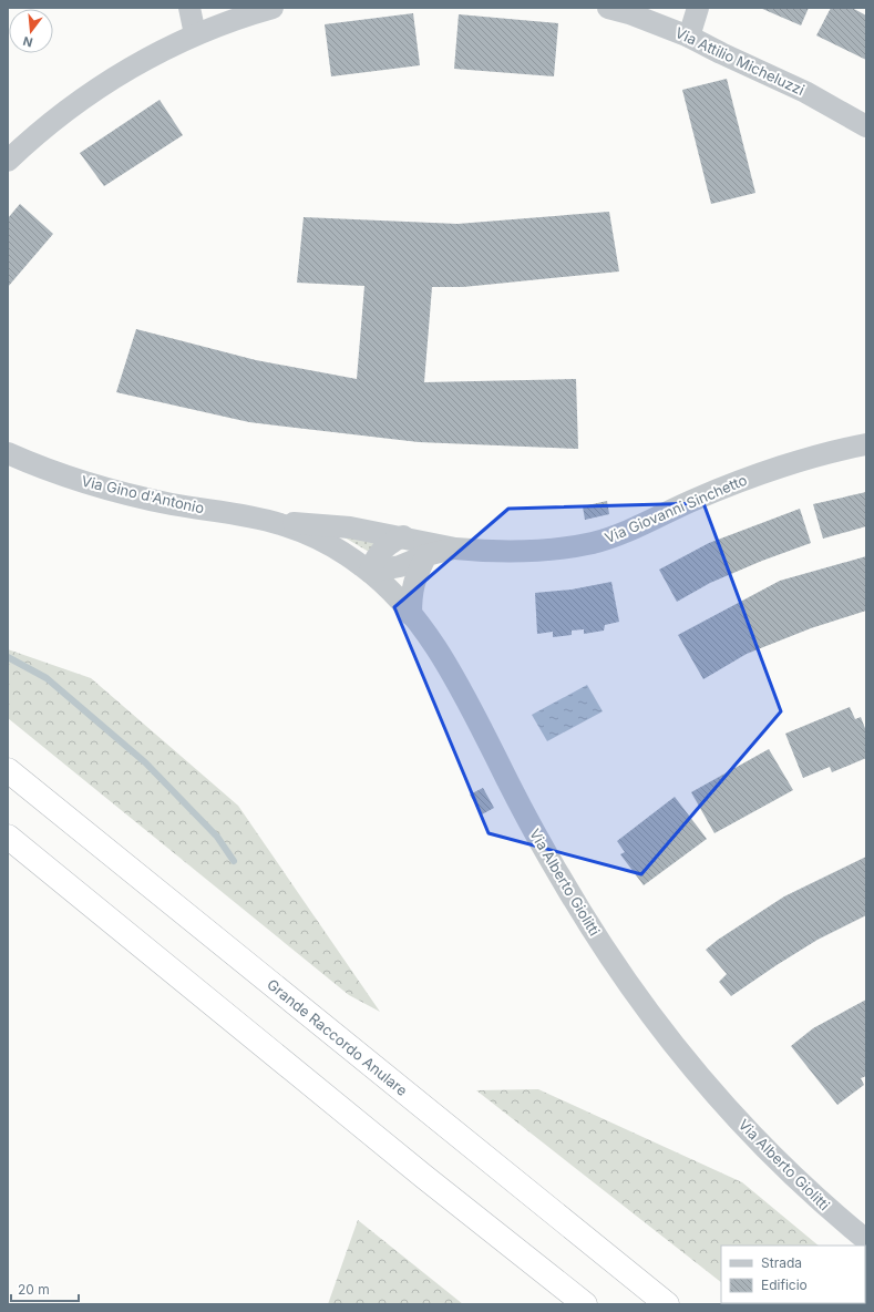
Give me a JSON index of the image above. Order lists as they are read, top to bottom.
{
  "streets": {
    "highway": ["Grande Raccordo Anulare"],
    "street": [
      "Via Attilio Micheluzzi",
      "Via Gino d'Antonio",
      "Via Giovanni Sinchetto",
      "Via Alberto Giolitti"
    ]
  },
  "crossings": [
    ["Via Gino d'Antonio", "Via Giovanni Sinchetto"],
    ["Via Gino d'Antonio", "Via Alberto Giolitti"],
    ["Via Giovanni Sinchetto", "Via Alberto Giolitti"]
  ],
  "legend": ["Strada", "Edificio"],
  "scale_bar": "20 m",
  "north": "bottom"
}
